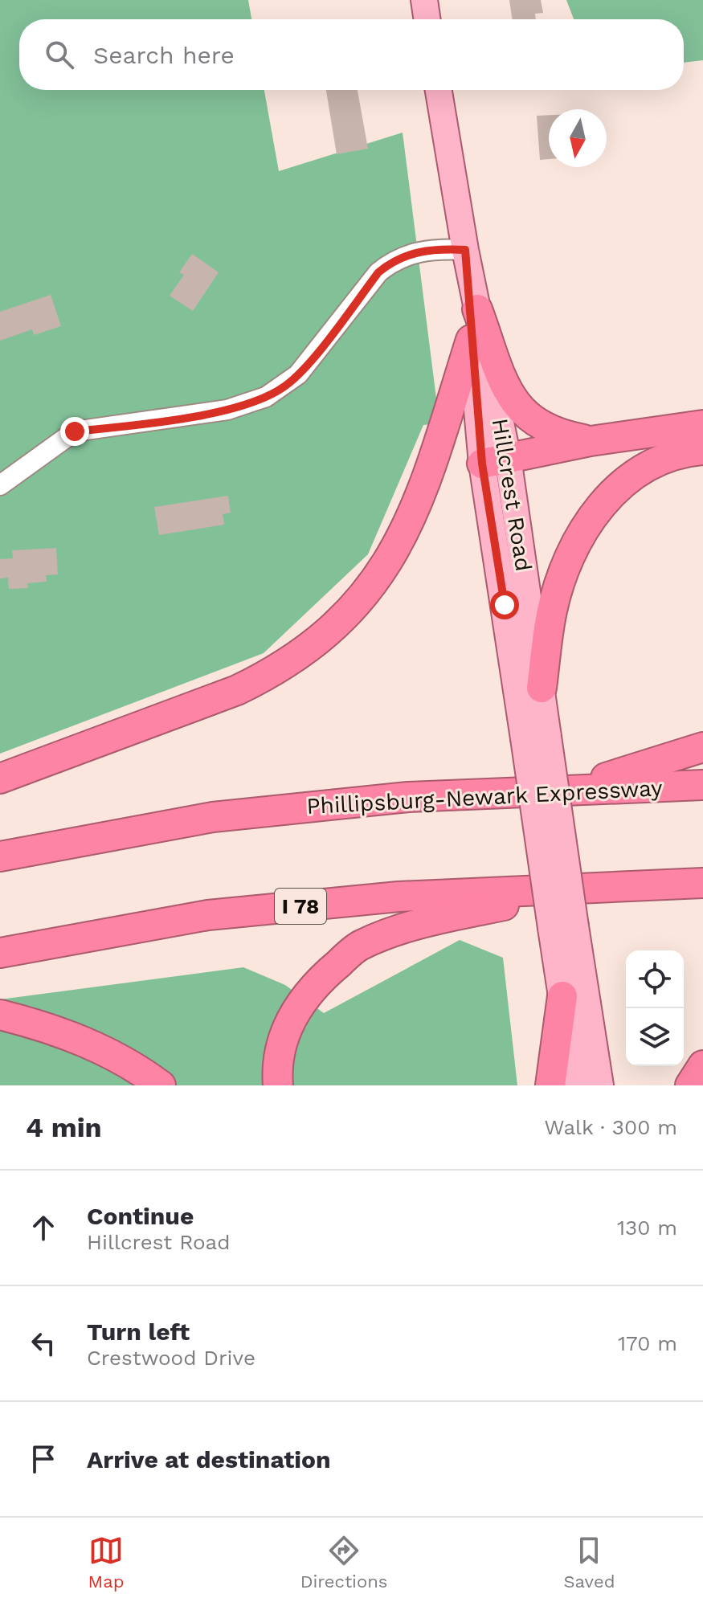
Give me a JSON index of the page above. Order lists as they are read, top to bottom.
{
  "streets": {
    "highway": ["Phillipsburg-Newark Expressway", "I 78"],
    "main road": ["Hillcrest Road"]
  },
  "north": "bottom",
  "page": {
    "search": "Search here",
    "heading": ["4 min", "Walk · 300 m"],
    "list": [
      ["Continue", "Hillcrest Road", "130 m"],
      ["Turn left", "Crestwood Drive", "170 m"],
      "Arrive at destination"
    ],
    "nav": ["Map", "Directions", "Saved"]
  }
}
